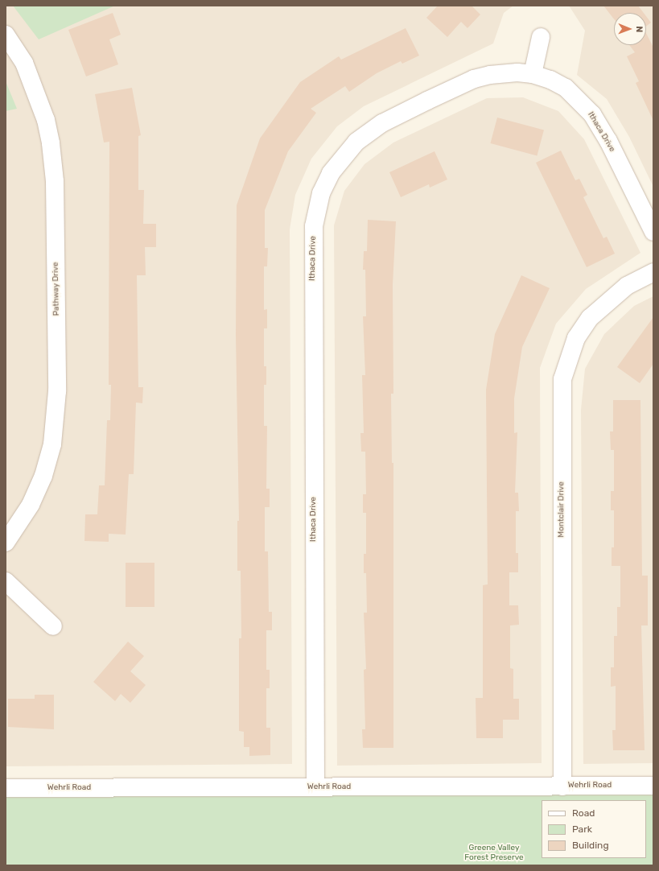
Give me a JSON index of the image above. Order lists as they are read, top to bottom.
{
  "streets": {
    "street": [
      "Ithaca Drive",
      "Pathway Drive",
      "Montclair Drive",
      "Wehrli Road"
    ]
  },
  "crossings": [
    ["Ithaca Drive", "Wehrli Road"],
    ["Montclair Drive", "Wehrli Road"]
  ],
  "parks": ["Greene Valley Forest Preserve"],
  "legend": ["Road", "Park", "Building"],
  "north": "right"
}
